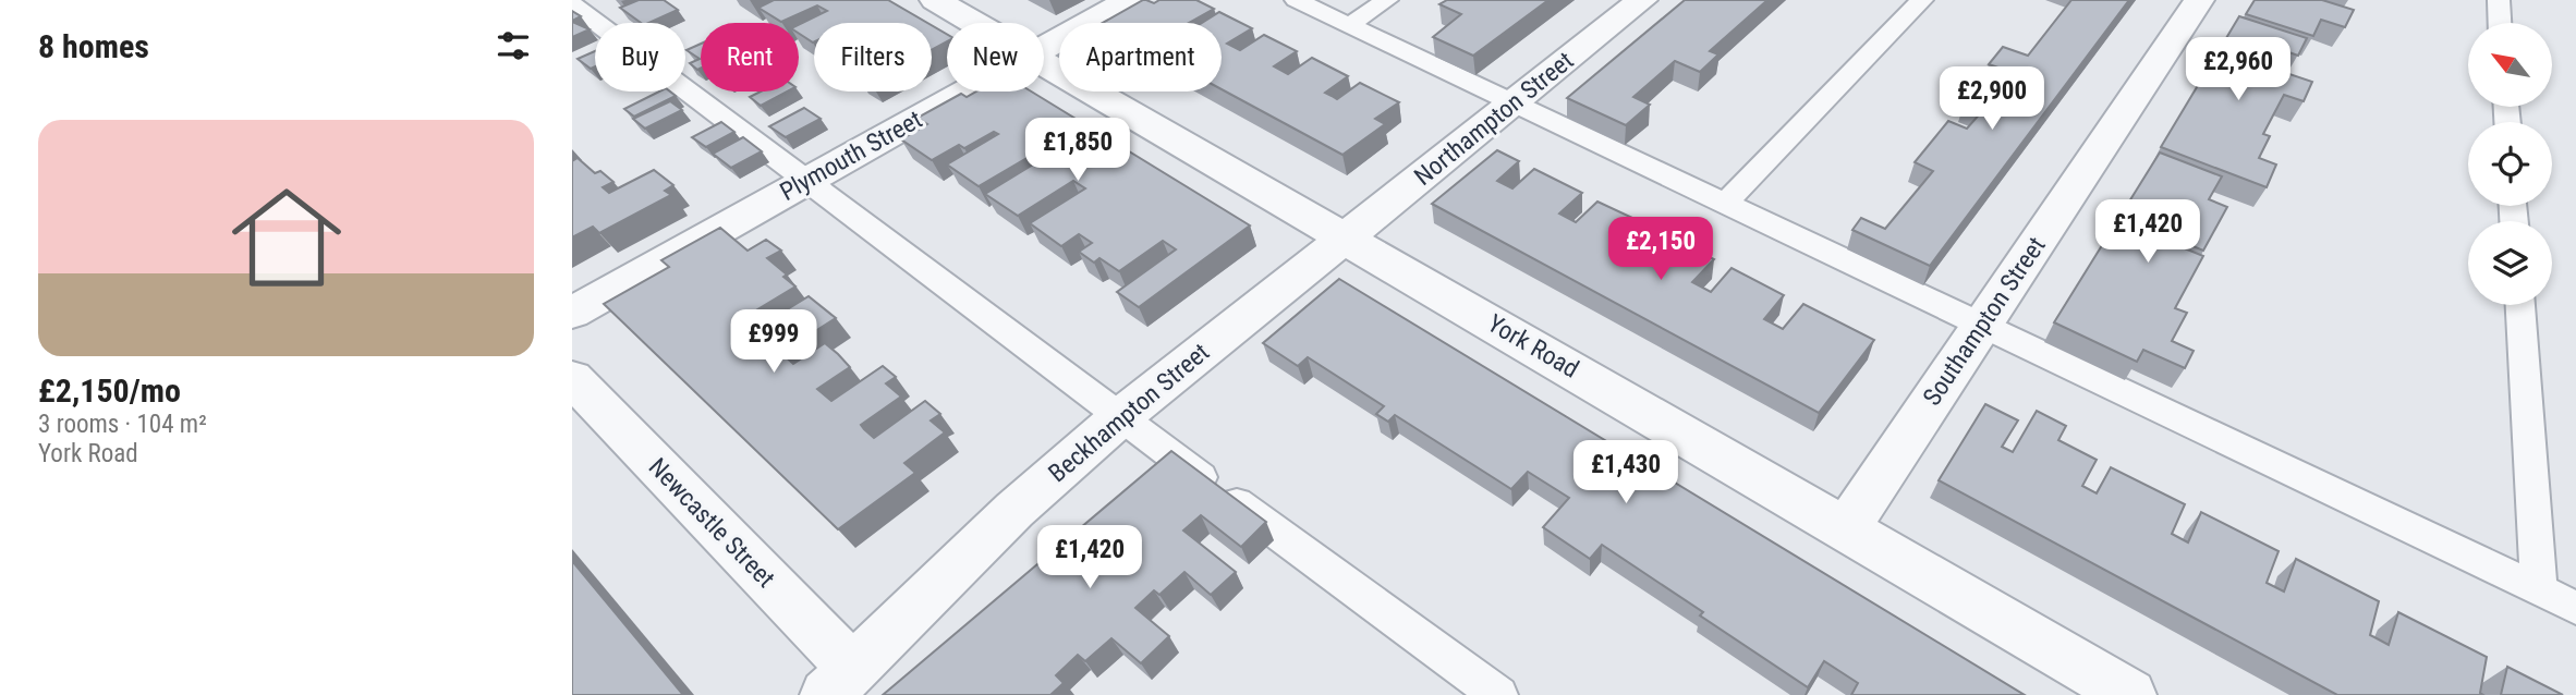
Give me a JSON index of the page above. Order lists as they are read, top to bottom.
{
  "streets": {
    "street": [
      "Northampton Street",
      "Plymouth Street",
      "Southampton Street",
      "York Road",
      "Beckhampton Street",
      "Newcastle Street"
    ]
  },
  "crossings": [
    ["Northampton Street", "York Road"],
    ["Northampton Street", "Beckhampton Street"],
    ["Southampton Street", "York Road"],
    ["York Road", "Beckhampton Street"],
    ["Beckhampton Street", "Newcastle Street"]
  ],
  "north": "top left",
  "page": {
    "heading": "8 homes",
    "chip": [
      "Buy",
      "Rent",
      "Filters",
      "New",
      "Apartment"
    ],
    "price": [
      "£2,960",
      "£2,900",
      "£1,850",
      "£1,420",
      "£2,150",
      "£999",
      "£1,430",
      "£1,420"
    ],
    "list": [
      {
        "name": "£2,150/mo",
        "note": "3 rooms · 104 m² · York Road"
      }
    ]
  }
}
